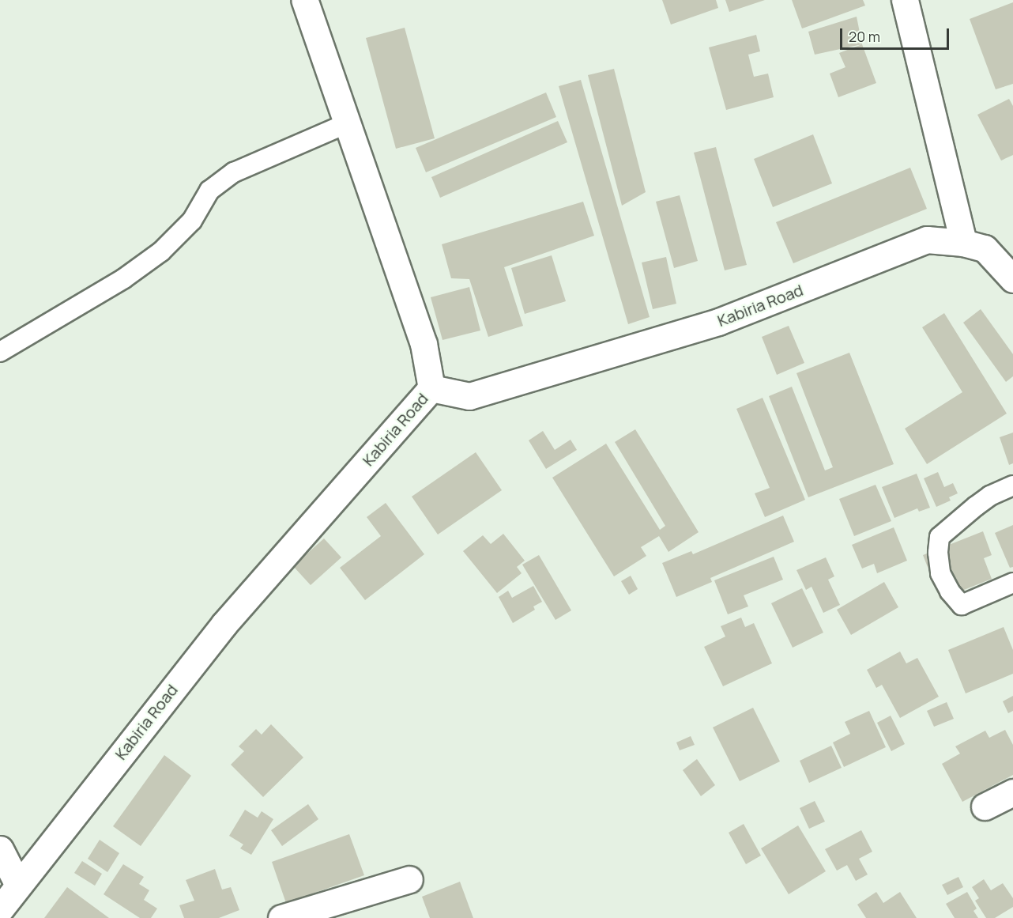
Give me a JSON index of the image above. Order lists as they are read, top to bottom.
{
  "streets": {
    "street": ["Kabiria Road"]
  },
  "scale_bar": "20 m"
}
